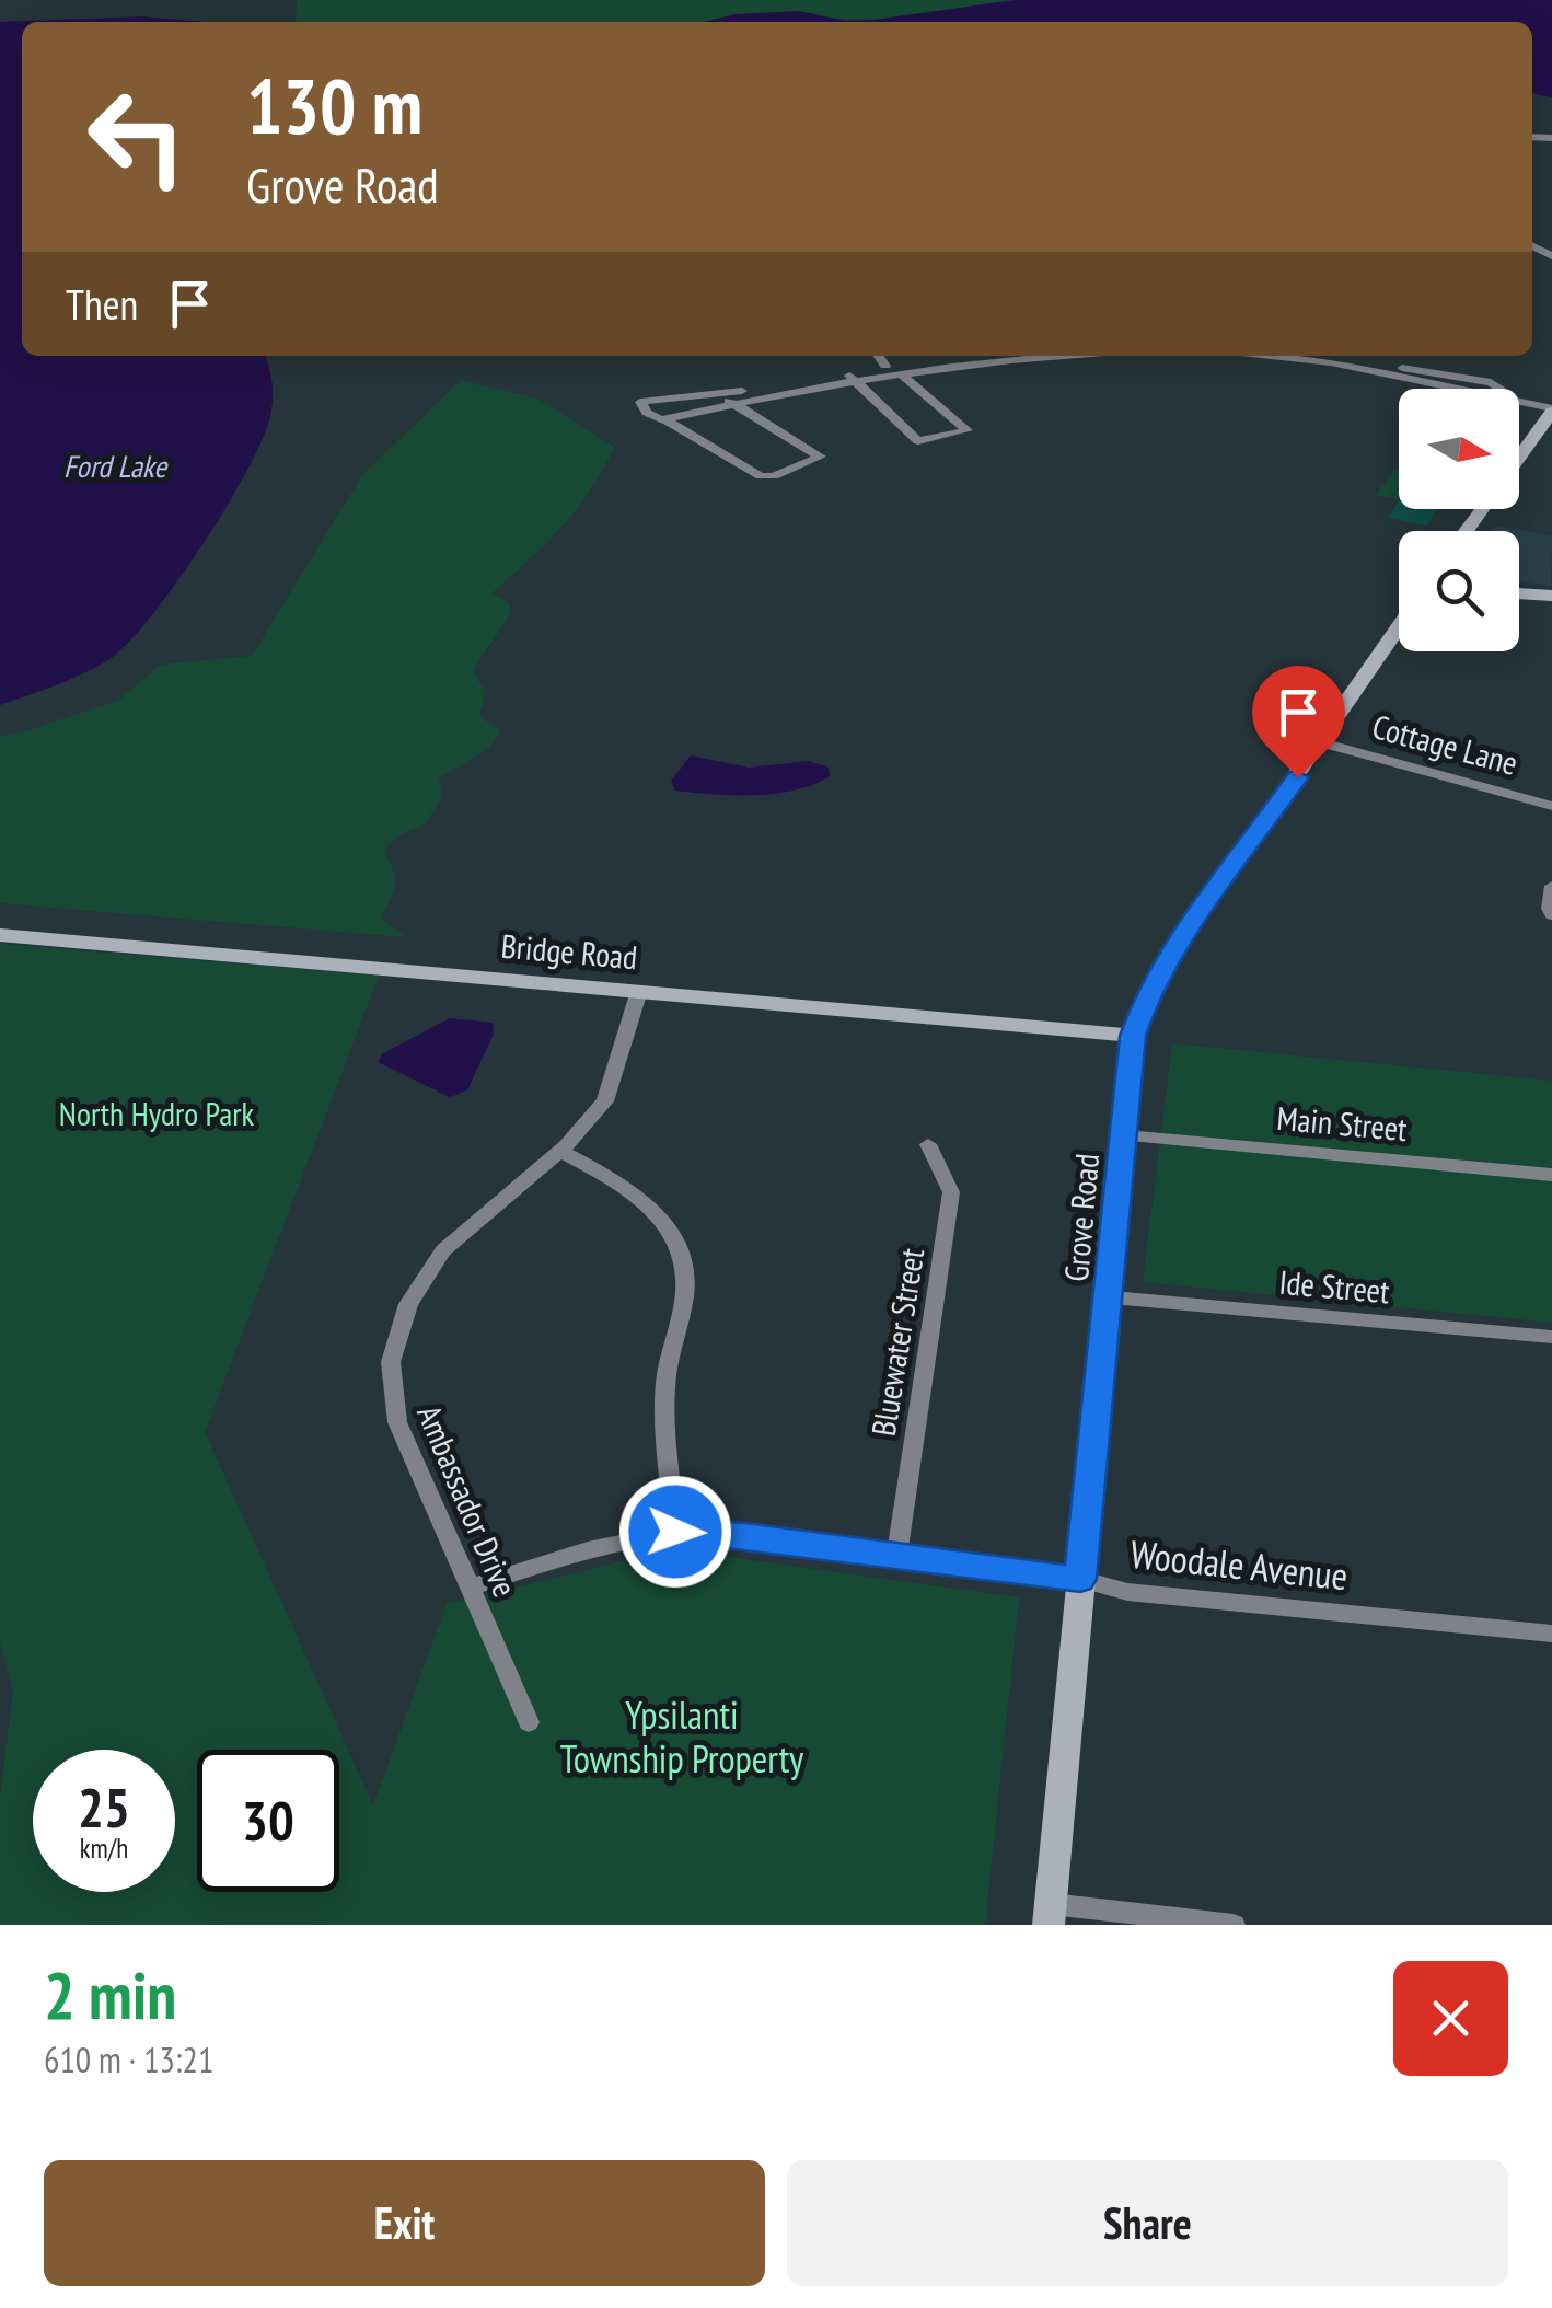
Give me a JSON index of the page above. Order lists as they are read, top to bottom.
{
  "streets": {
    "main road": ["Bridge Road", "Grove Road"],
    "street": [
      "Cottage Lane",
      "Main Street",
      "Ide Street",
      "Bluewater Street",
      "Ambassador Drive",
      "Woodale Avenue"
    ]
  },
  "crossings": [
    ["Cottage Lane", "Grove Road"],
    ["Bridge Road", "Grove Road"],
    ["Bridge Road", "Ambassador Drive"],
    ["Main Street", "Grove Road"],
    ["Grove Road", "Ide Street"],
    ["Grove Road", "Woodale Avenue"],
    ["Bluewater Street", "Woodale Avenue"],
    ["Ambassador Drive", "Woodale Avenue"]
  ],
  "water": ["Ford Lake"],
  "parks": ["North Hydro Park", "Ypsilanti Township Property"],
  "north": "right",
  "page": {
    "turn": ["130 m", "Grove Road"],
    "then": "Then",
    "speed": "25 km/h",
    "limit": "30",
    "heading": ["2 min", "610 m · 13:21"],
    "buttons": ["Exit", "Share"]
  }
}
